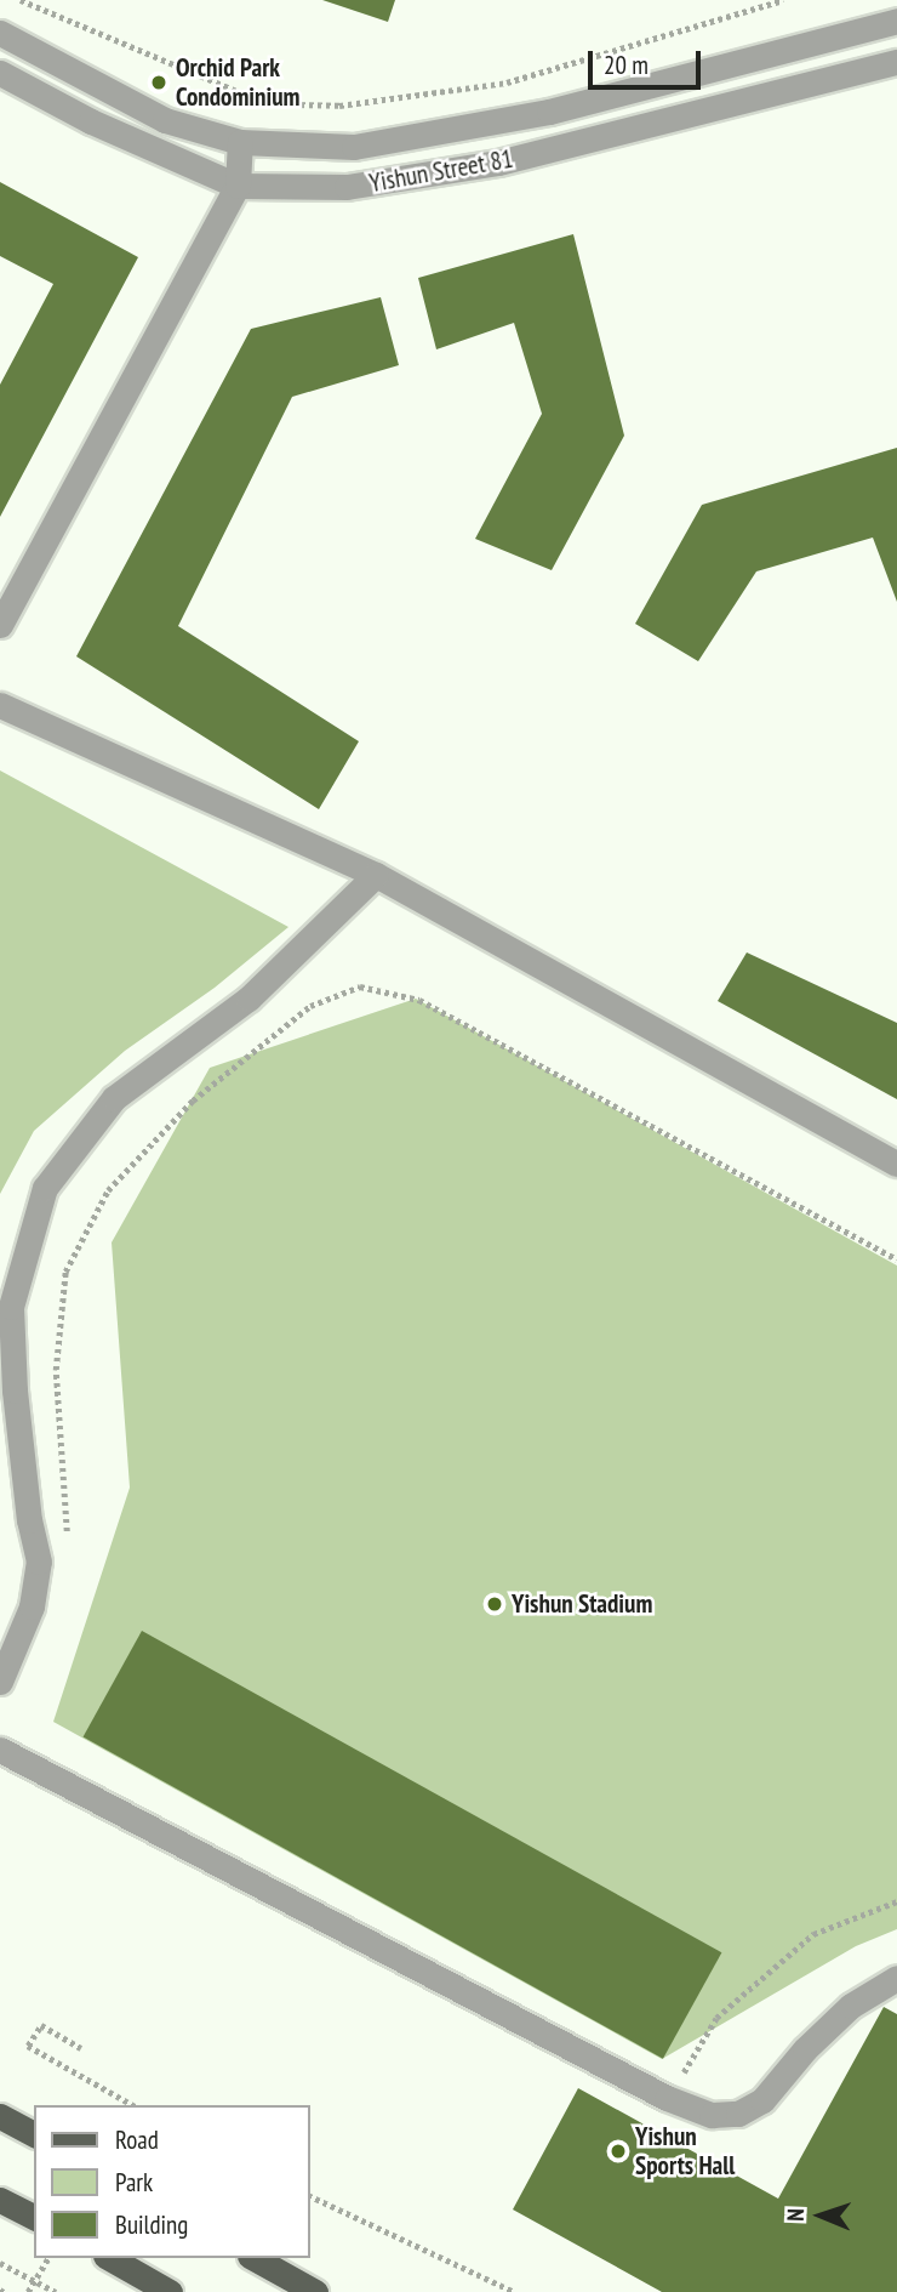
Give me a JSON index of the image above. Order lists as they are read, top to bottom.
{
  "streets": {
    "street": ["Yishun Street 81"]
  },
  "places": ["Orchid Park Condominium", "Yishun Stadium", "Yishun Sports Hall"],
  "legend": ["Road", "Park", "Building"],
  "scale_bar": "20 m",
  "north": "left"
}
